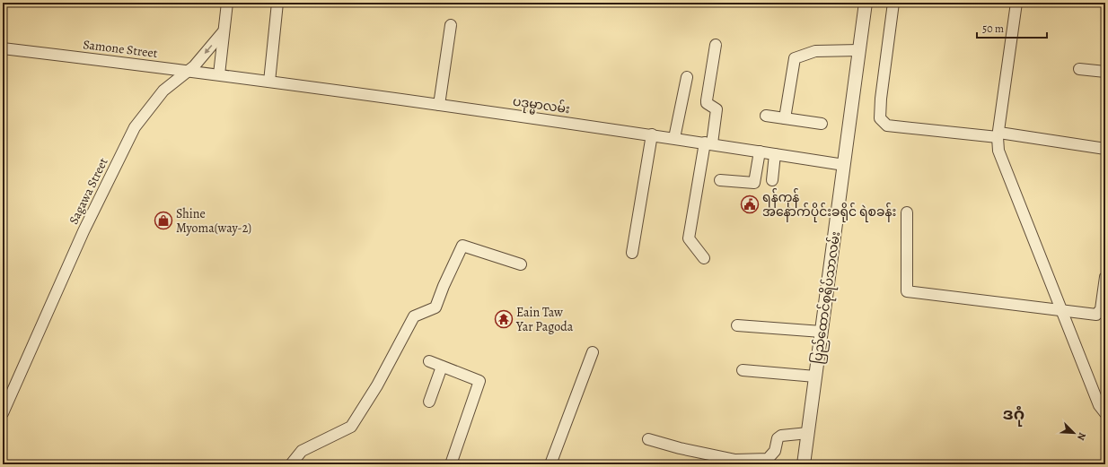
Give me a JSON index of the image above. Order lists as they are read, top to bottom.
{
  "streets": {
    "street": [
      "Samone Street",
      "ပဒုမ္မာလမ်း",
      "Sagawa Street",
      "ပြည်ထောင်စုရိပ်သာလမ်း"
    ]
  },
  "crossings": [
    ["Samone Street", "ပဒုမ္မာလမ်း"],
    ["Samone Street", "Sagawa Street"],
    ["ပဒုမ္မာလမ်း", "ပြည်ထောင်စုရိပ်သာလမ်း"]
  ],
  "districts": ["ဒဂုံ"],
  "places": {
    "public building": ["ရန်ကုန် အနောက်ပိုင်းခရိုင် ရဲစခန်း"],
    "shop": ["Shine Myoma(way-2)"],
    "temple": ["Eain Taw Yar Pagoda"]
  },
  "scale_bar": "50 m",
  "north": "bottom right"
}
